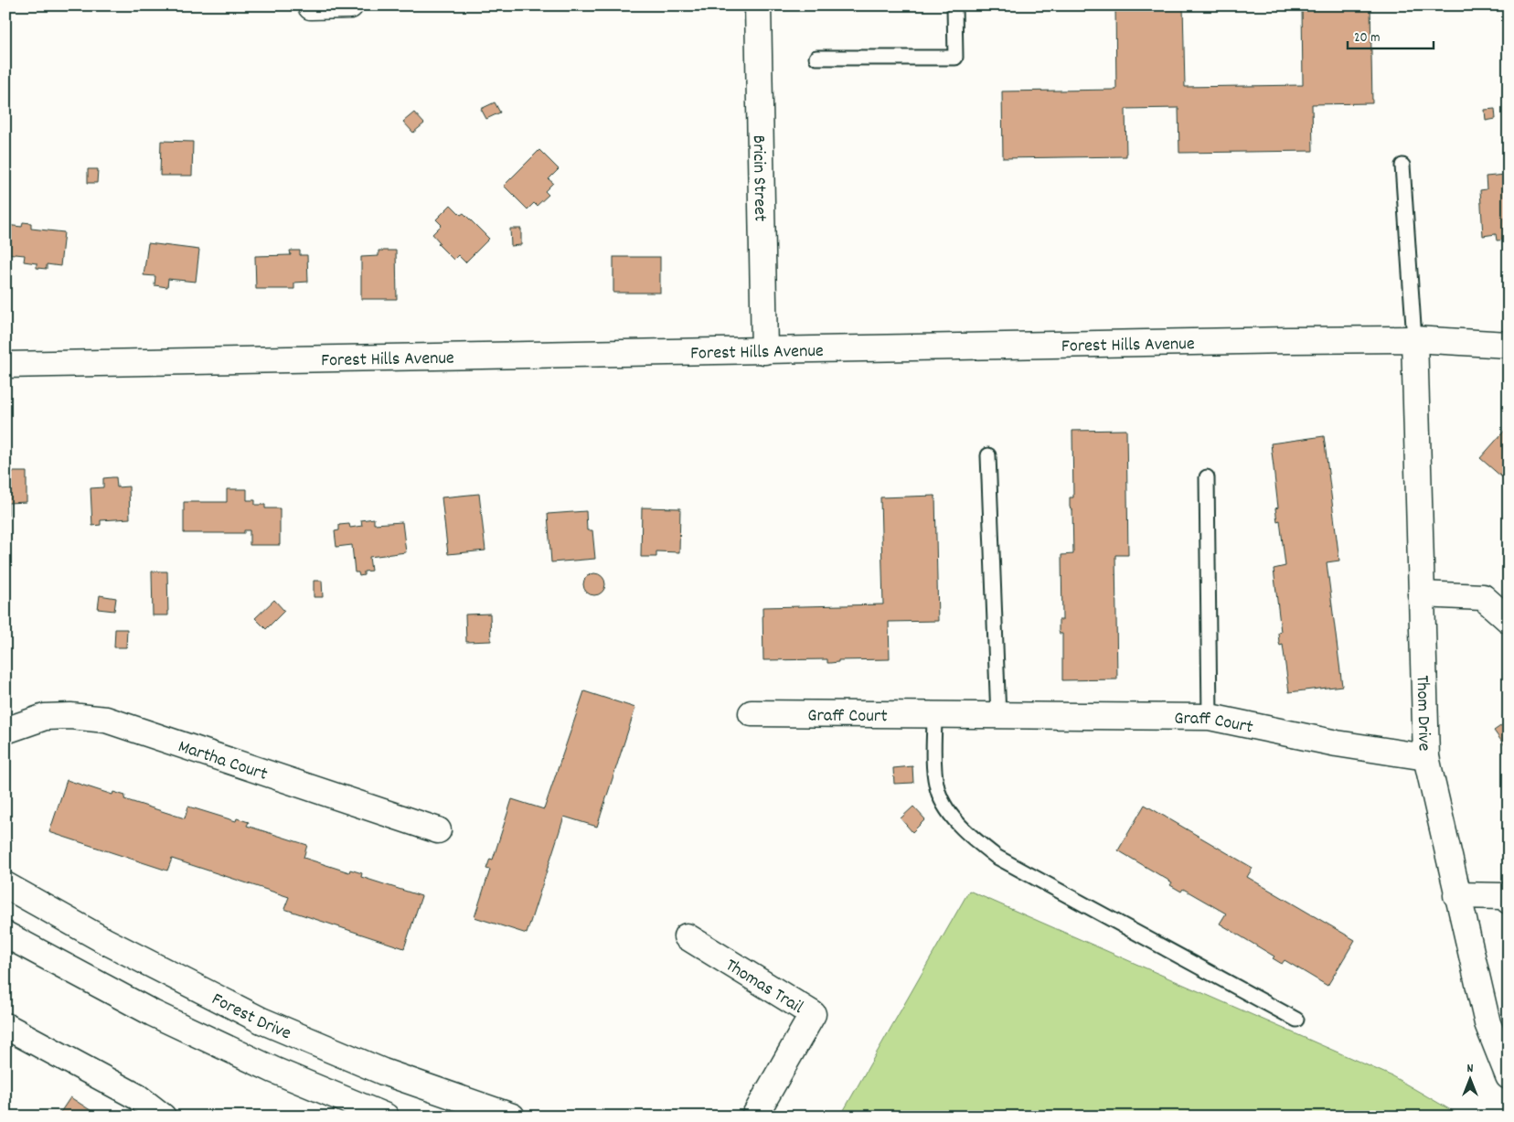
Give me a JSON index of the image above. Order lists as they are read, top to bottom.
{
  "streets": {
    "street": [
      "Bricin Street",
      "Forest Hills Avenue",
      "Thom Drive",
      "Graff Court",
      "Martha Court",
      "Thomas Trail",
      "Forest Drive"
    ]
  },
  "crossings": [
    ["Bricin Street", "Forest Hills Avenue"],
    ["Forest Hills Avenue", "Thom Drive"],
    ["Thom Drive", "Graff Court"]
  ],
  "scale_bar": "20 m",
  "north": "top"
}
